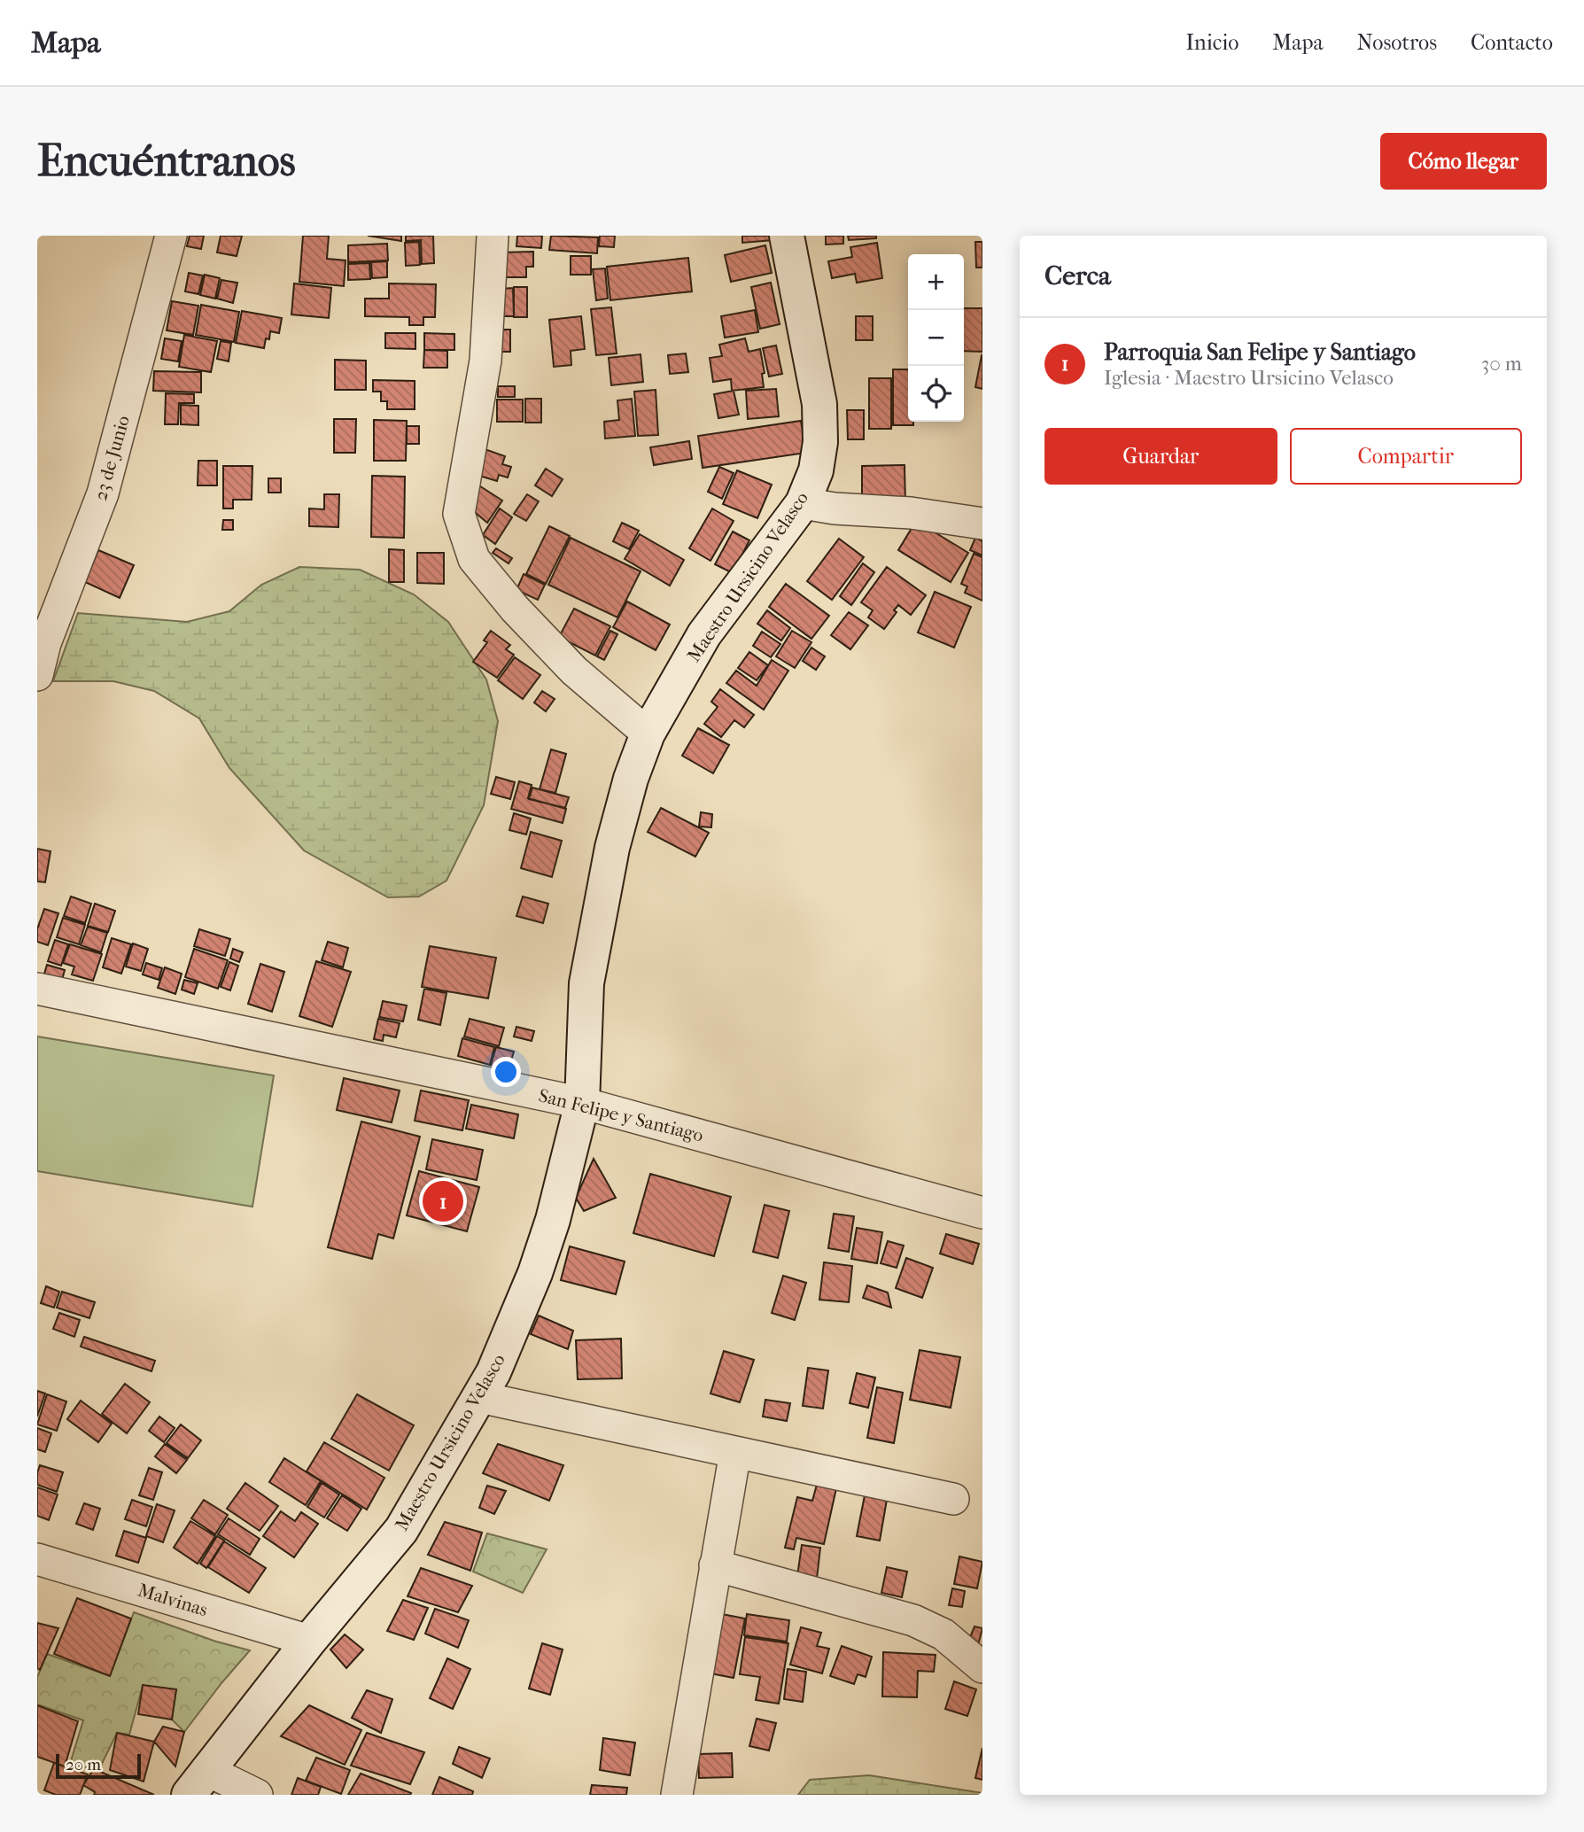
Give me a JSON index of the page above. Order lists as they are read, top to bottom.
{
  "streets": {
    "street": [
      "23 de Junio",
      "Maestro Ursicino Velasco",
      "San Felipe y Santiago",
      "Malvinas"
    ]
  },
  "crossings": [
    ["Maestro Ursicino Velasco", "San Felipe y Santiago"],
    ["Maestro Ursicino Velasco", "Malvinas"]
  ],
  "scale_bar": "20 m",
  "page": {
    "header": "Mapa",
    "nav": [
      "Inicio",
      "Mapa",
      "Nosotros",
      "Contacto"
    ],
    "buttons": [
      "Cómo llegar",
      ["Guardar", "Compartir"]
    ],
    "title": "Encuéntranos",
    "heading": "Cerca",
    "map_buttons": ["+", "−"],
    "list": [
      {
        "mark": "1",
        "name": "Parroquia San Felipe y Santiago",
        "note": "Iglesia · Maestro Ursicino Velasco",
        "value": "30 m"
      }
    ],
    "pins": "1",
    "scale": "20 m"
  }
}
